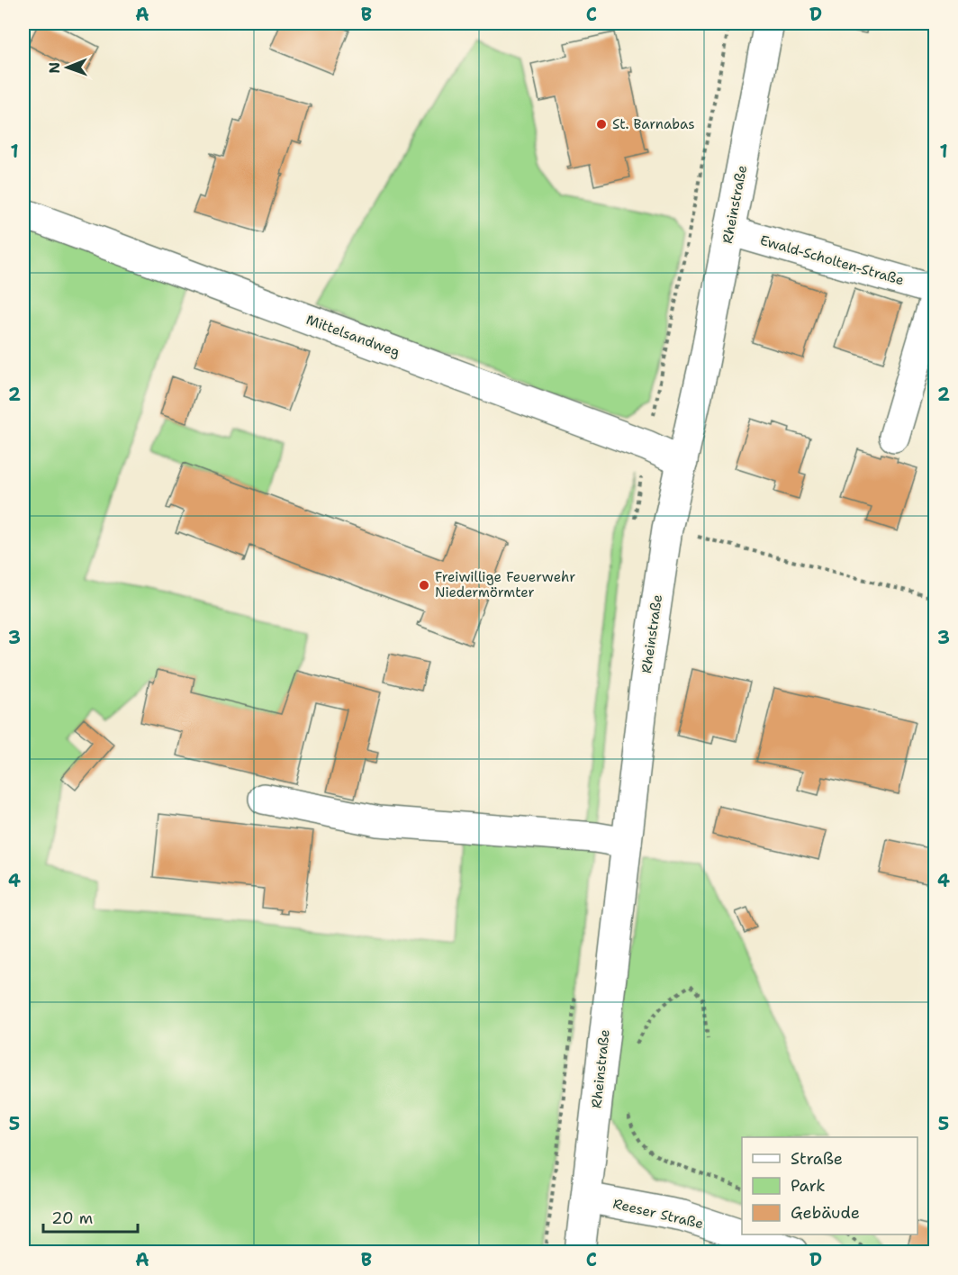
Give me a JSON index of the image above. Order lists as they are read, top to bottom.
{
  "streets": {
    "street": [
      "Rheinstraße",
      "Ewald-Scholten-Straße",
      "Mittelsandweg",
      "Reeser Straße"
    ]
  },
  "crossings": [
    ["Rheinstraße", "Ewald-Scholten-Straße"],
    ["Rheinstraße", "Mittelsandweg"],
    ["Rheinstraße", "Reeser Straße"]
  ],
  "places": ["St. Barnabas", "Freiwillige Feuerwehr Niedermörmter"],
  "legend": ["Straße", "Park", "Gebäude"],
  "scale_bar": "20 m",
  "north": "left",
  "grid": {
    "columns": [
      "A",
      "B",
      "C",
      "D"
    ],
    "rows": [
      "1",
      "2",
      "3",
      "4",
      "5"
    ]
  }
}
